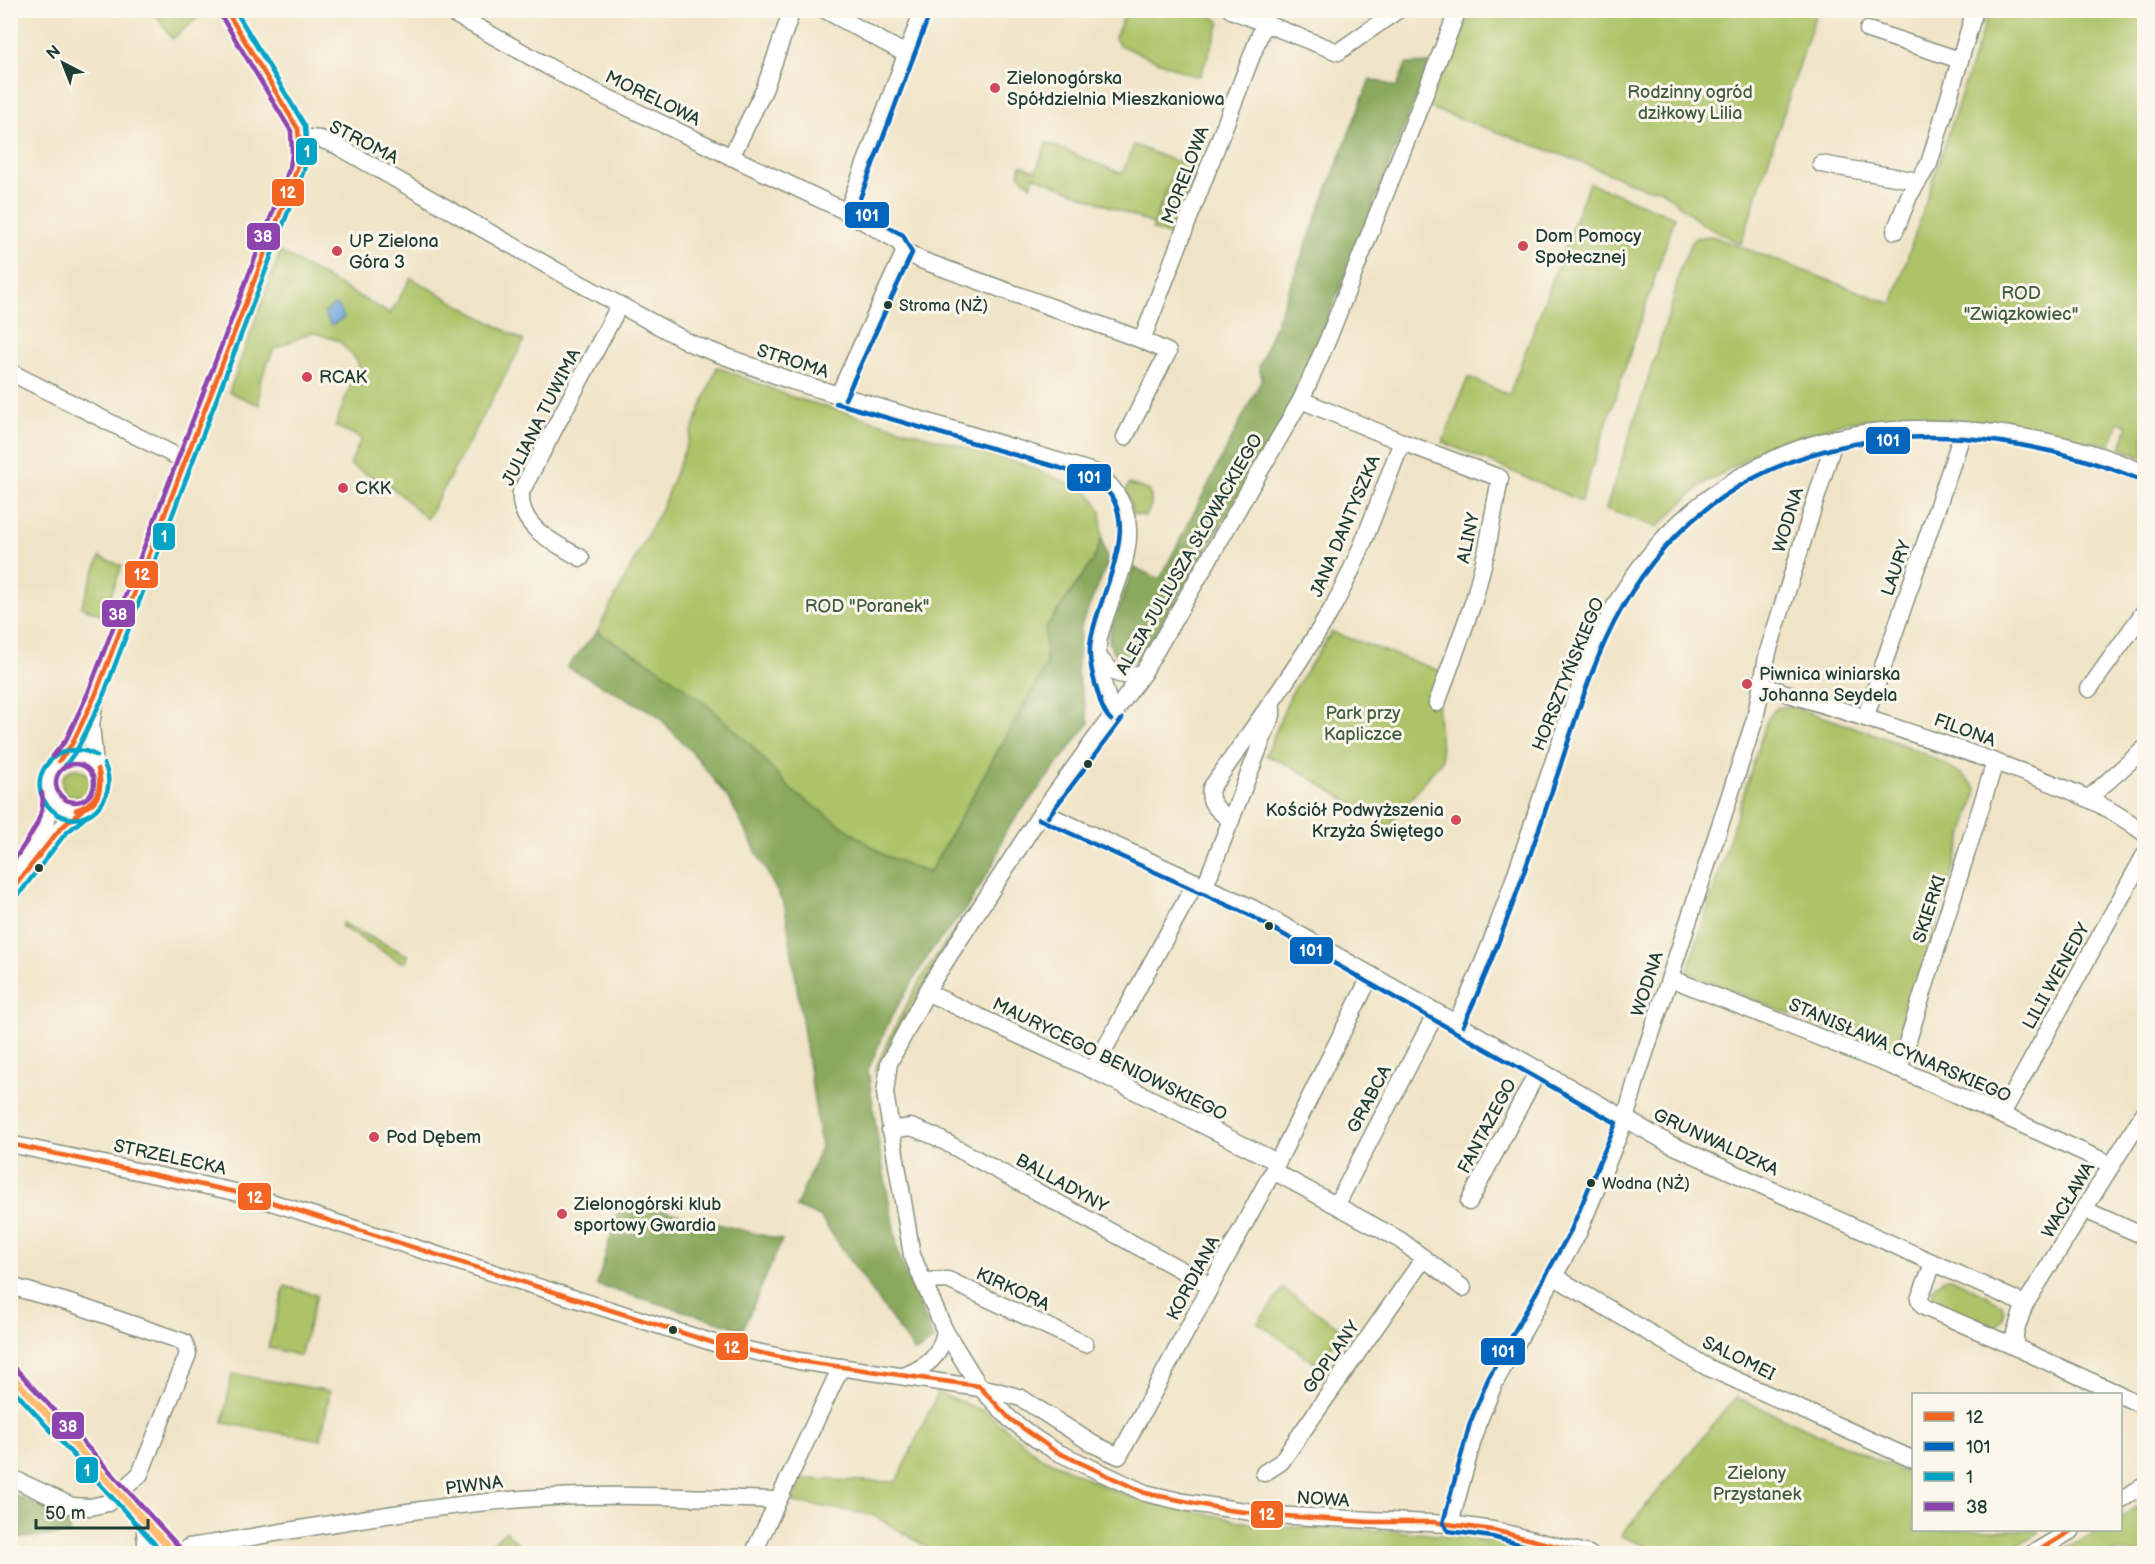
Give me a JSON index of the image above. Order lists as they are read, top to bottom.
{
  "streets": {
    "street": [
      "MORELOWA",
      "STROMA",
      "JULIANA TUWIMA",
      "WODNA",
      "JANA DANTYSZKA",
      "ALINY",
      "ALEJA JULIUSZA SŁOWACKIEGO",
      "LAURY",
      "HORSZTYŃSKIEGO",
      "FILONA",
      "SKIERKI",
      "LILII WENEDY",
      "STANISŁAWA CYNARSKIEGO",
      "MAURYCEGO BENIOWSKIEGO",
      "GRABCA",
      "FANTAZEGO",
      "GRUNWALDZKA",
      "STRZELECKA",
      "BALLADYNY",
      "WACŁAWA",
      "KORDIANA",
      "KIRKORA",
      "GOPLANY",
      "SALOMEI",
      "PIWNA",
      "NOWA"
    ]
  },
  "crossings": [
    ["STROMA", "JULIANA TUWIMA"],
    ["STROMA", "ALEJA JULIUSZA SŁOWACKIEGO"],
    ["WODNA", "HORSZTYŃSKIEGO"],
    ["WODNA", "FILONA"],
    ["WODNA", "STANISŁAWA CYNARSKIEGO"],
    ["WODNA", "GRUNWALDZKA"],
    ["WODNA", "SALOMEI"],
    ["WODNA", "NOWA"],
    ["JANA DANTYSZKA", "ALINY"],
    ["JANA DANTYSZKA", "ALEJA JULIUSZA SŁOWACKIEGO"],
    ["JANA DANTYSZKA", "MAURYCEGO BENIOWSKIEGO"],
    ["JANA DANTYSZKA", "GRUNWALDZKA"],
    ["ALEJA JULIUSZA SŁOWACKIEGO", "MAURYCEGO BENIOWSKIEGO"],
    ["ALEJA JULIUSZA SŁOWACKIEGO", "GRUNWALDZKA"],
    ["ALEJA JULIUSZA SŁOWACKIEGO", "STRZELECKA"],
    ["ALEJA JULIUSZA SŁOWACKIEGO", "BALLADYNY"],
    ["ALEJA JULIUSZA SŁOWACKIEGO", "KORDIANA"],
    ["ALEJA JULIUSZA SŁOWACKIEGO", "KIRKORA"],
    ["ALEJA JULIUSZA SŁOWACKIEGO", "NOWA"],
    ["LAURY", "HORSZTYŃSKIEGO"],
    ["LAURY", "FILONA"],
    ["HORSZTYŃSKIEGO", "GRUNWALDZKA"],
    ["FILONA", "SKIERKI"],
    ["SKIERKI", "STANISŁAWA CYNARSKIEGO"],
    ["LILII WENEDY", "STANISŁAWA CYNARSKIEGO"],
    ["STANISŁAWA CYNARSKIEGO", "WACŁAWA"],
    ["MAURYCEGO BENIOWSKIEGO", "GRABCA"],
    ["MAURYCEGO BENIOWSKIEGO", "KORDIANA"],
    ["MAURYCEGO BENIOWSKIEGO", "GOPLANY"],
    ["GRABCA", "GRUNWALDZKA"],
    ["FANTAZEGO", "GRUNWALDZKA"],
    ["GRUNWALDZKA", "WACŁAWA"],
    ["GRUNWALDZKA", "KORDIANA"],
    ["STRZELECKA", "KORDIANA"],
    ["STRZELECKA", "NOWA"],
    ["BALLADYNY", "KORDIANA"],
    ["KORDIANA", "NOWA"]
  ],
  "parks": [
    "Rodzinny ogród dziłkowy Lilia",
    "ROD \"Związkowiec\"",
    "ROD \"Poranek\"",
    "Park przy Kapliczce",
    "Zielony Przystanek"
  ],
  "places": [
    "Zielonogórska Spółdzielnia Mieszkaniowa",
    "Dom Pomocy Społecznej",
    "UP Zielona Góra 3",
    "Stroma (NŻ)",
    "RCAK",
    "CKK",
    "Piwnica winiarska Johanna Seydela",
    "Kościół Podwyższenia Krzyża Świętego",
    "Pod Dębem",
    "Wodna (NŻ)",
    "Zielonogórski klub sportowy Gwardia"
  ],
  "lines": [
    "transit line 12",
    "transit line 1",
    "transit line 101",
    "transit line 38"
  ],
  "legend": [
    "12",
    "101",
    "1",
    "38"
  ],
  "scale_bar": "50 m",
  "north": "top left"
}
